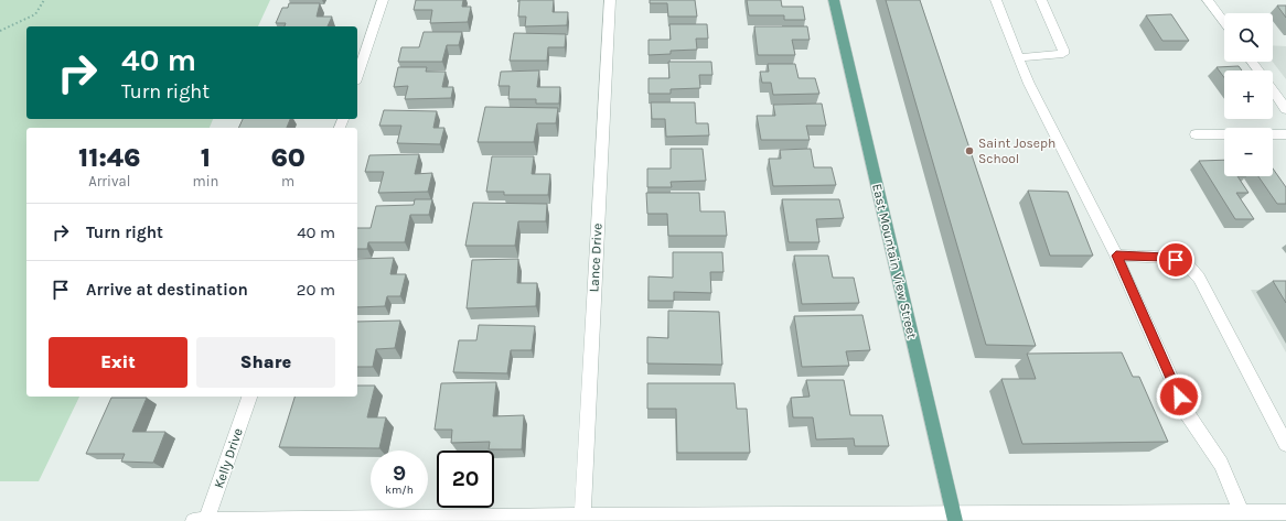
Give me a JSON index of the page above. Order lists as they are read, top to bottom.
{
  "streets": {
    "main road": ["East Mountain View Street"],
    "street": ["Lance Drive", "Kelly Drive"]
  },
  "places": ["Saint Joseph School"],
  "page": {
    "map_buttons": ["+", "−"],
    "turn": ["40 m", "Turn right"],
    "eta": [
      "11:46",
      "Arrival",
      "1",
      "min",
      "60",
      "m"
    ],
    "list": [
      {
        "name": "Turn right",
        "value": "40 m"
      },
      {
        "name": "Arrive at destination",
        "value": "20 m"
      }
    ],
    "buttons": ["Exit", "Share"],
    "speed": "9 km/h",
    "limit": "20"
  }
}
